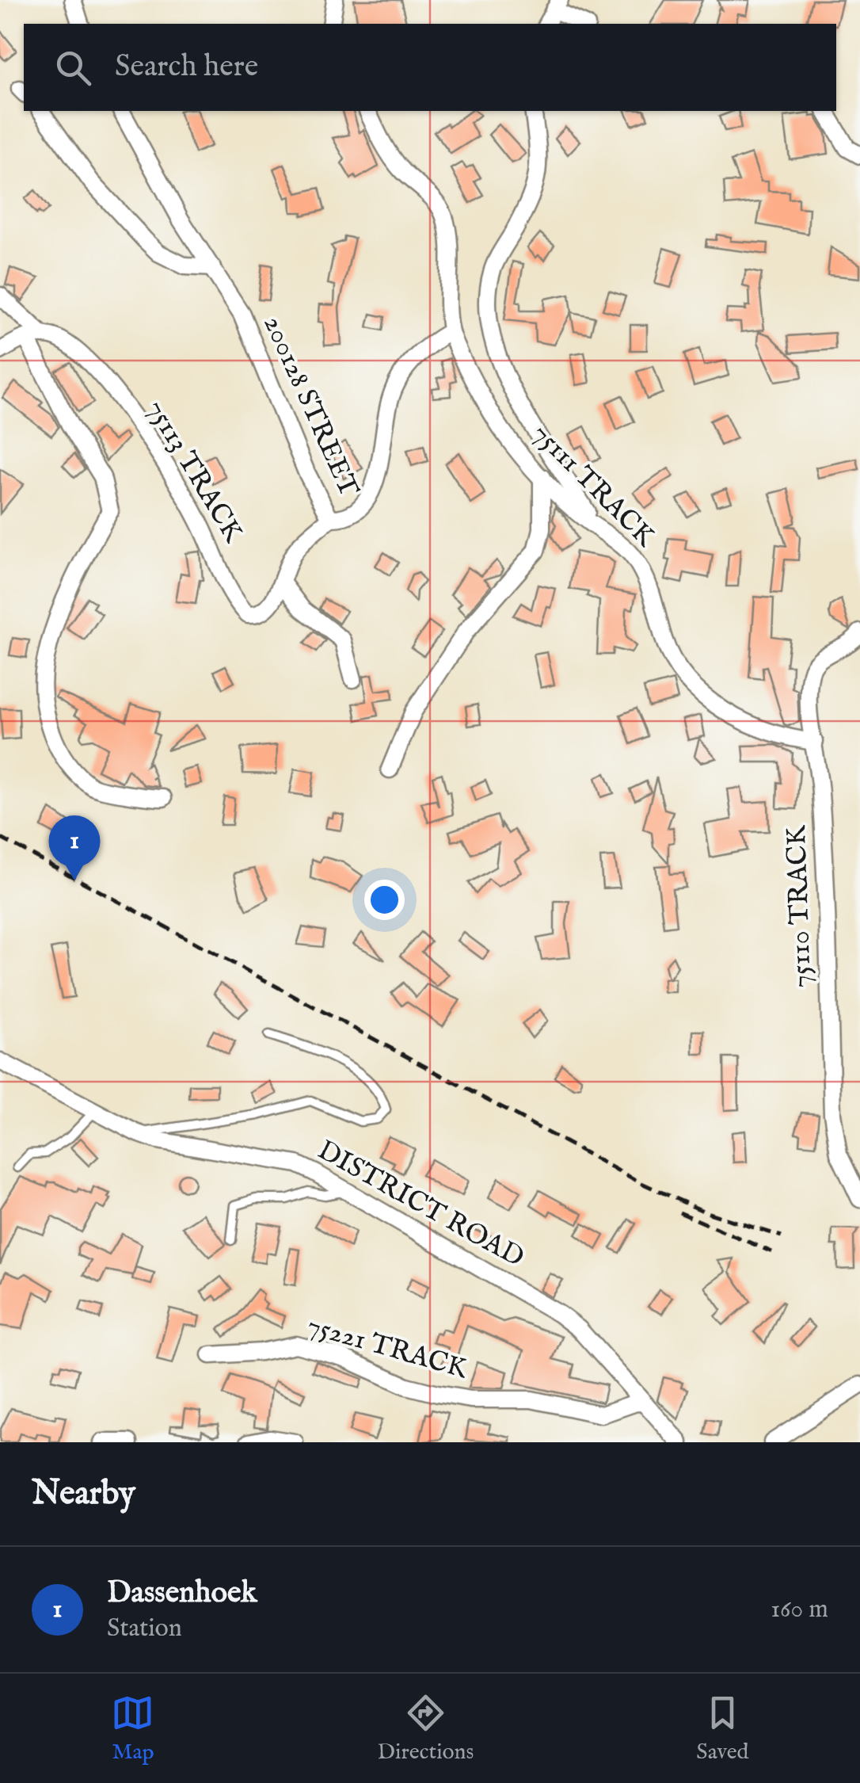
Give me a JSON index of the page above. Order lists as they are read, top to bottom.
{
  "streets": {
    "street": [
      "200128 STREET",
      "75113 TRACK",
      "75111 TRACK",
      "75110 TRACK",
      "DISTRICT ROAD",
      "75221 TRACK"
    ]
  },
  "crossings": [
    ["200128 STREET", "75111 TRACK"],
    ["75111 TRACK", "75110 TRACK"],
    ["DISTRICT ROAD", "75221 TRACK"]
  ],
  "page": {
    "search": "Search here",
    "pins": "1",
    "heading": "Nearby",
    "list": [
      {
        "mark": "1",
        "name": "Dassenhoek",
        "note": "Station",
        "value": "160 m"
      }
    ],
    "nav": ["Map", "Directions", "Saved"]
  }
}
